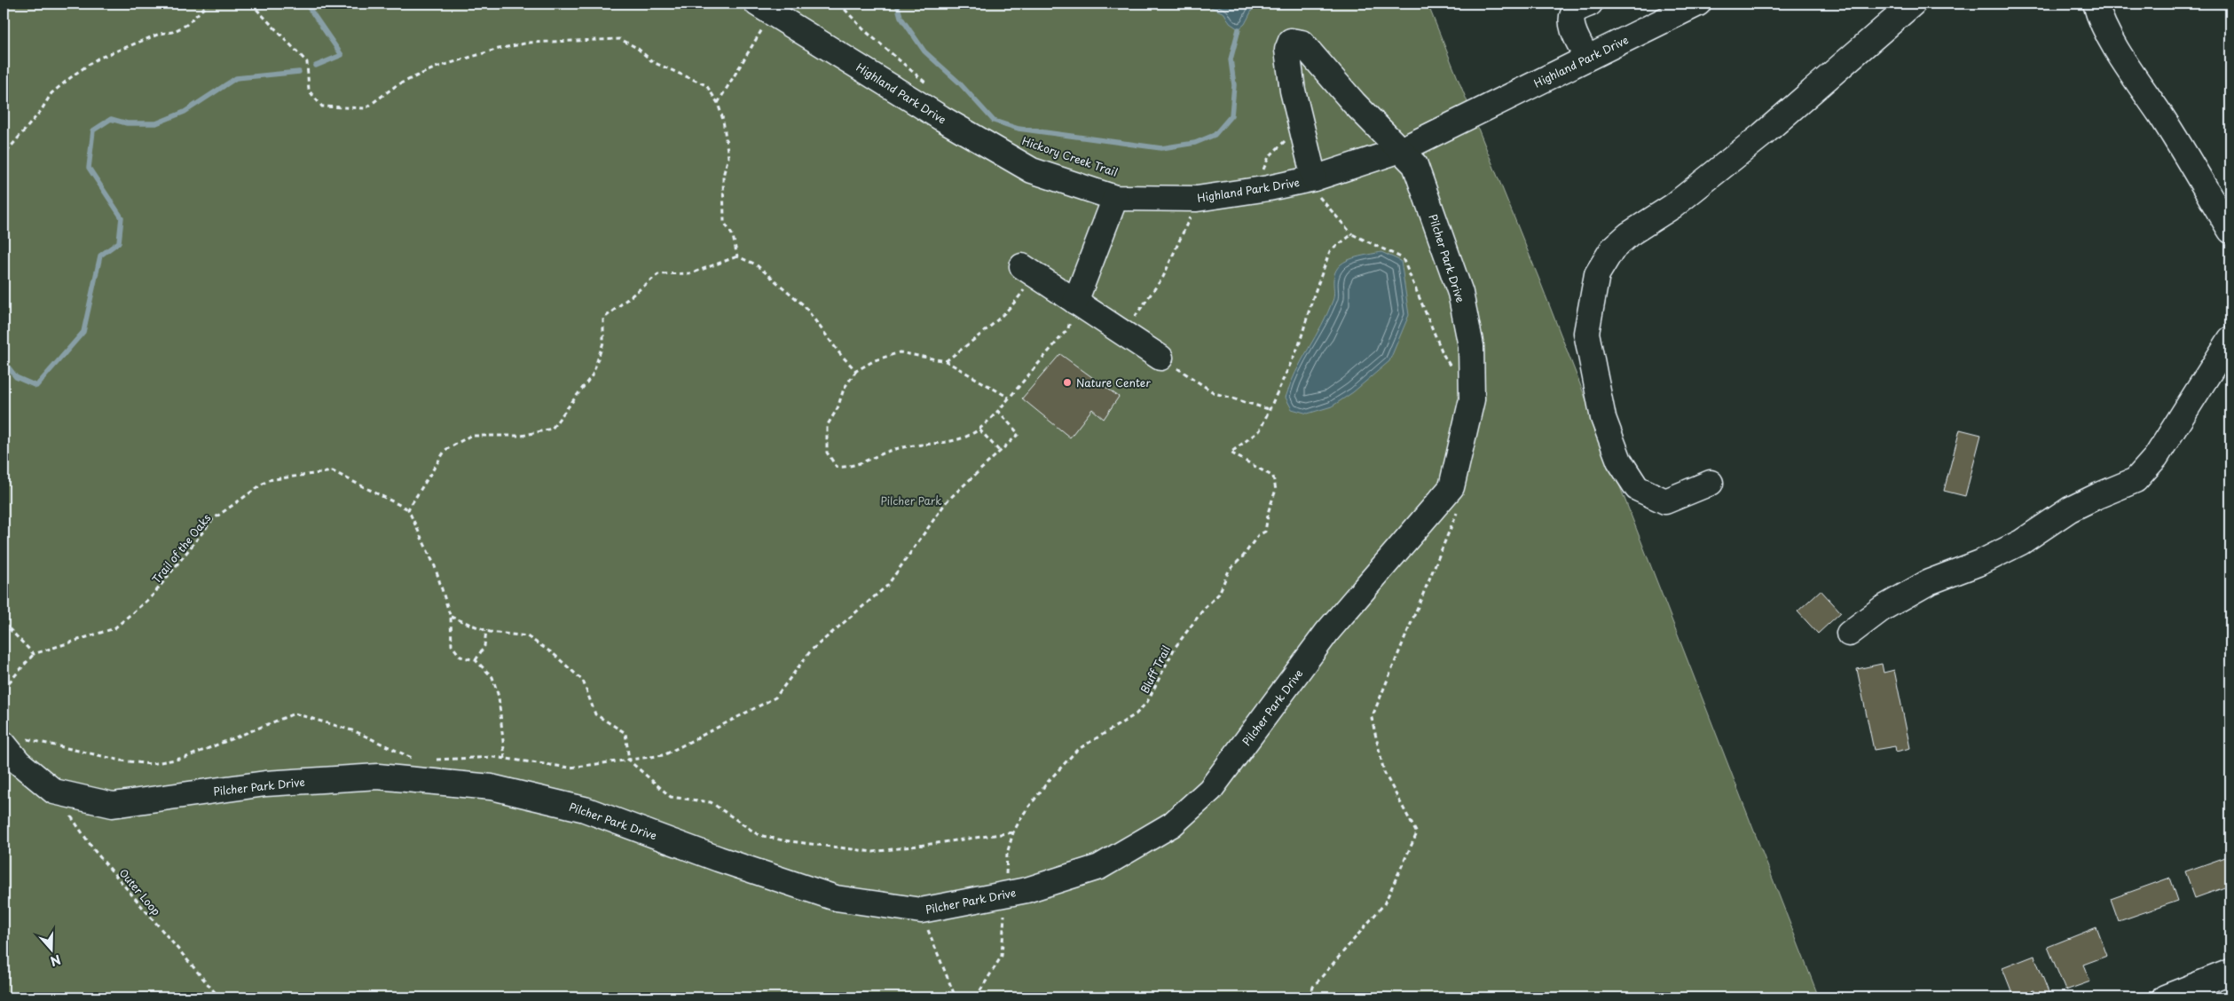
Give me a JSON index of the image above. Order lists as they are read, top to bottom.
{
  "streets": {
    "street": ["Highland Park Drive", "Pilcher Park Drive"],
    "path": ["Trail of the Oaks", "Bluff Trail", "Outer Loop"]
  },
  "crossings": [
    ["Highland Park Drive", "Pilcher Park Drive"],
    ["Pilcher Park Drive", "Bluff Trail"],
    ["Pilcher Park Drive", "Outer Loop"]
  ],
  "parks": ["Pilcher Park"],
  "places": ["Nature Center"],
  "north": "bottom"
}
